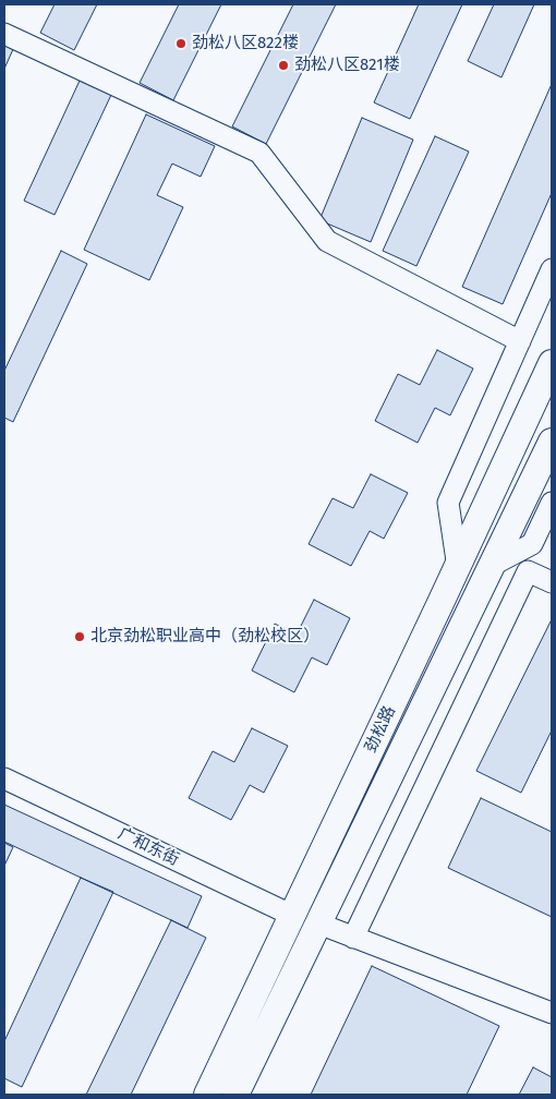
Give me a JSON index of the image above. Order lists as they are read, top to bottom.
{
  "streets": {
    "main road": ["劲松路"],
    "street": ["广和东街"]
  },
  "crossings": [
    ["劲松路", "广和东街"]
  ],
  "places": ["劲松八区822楼", "劲松八区821楼", "北京劲松职业高中（劲松校区）"]
}
